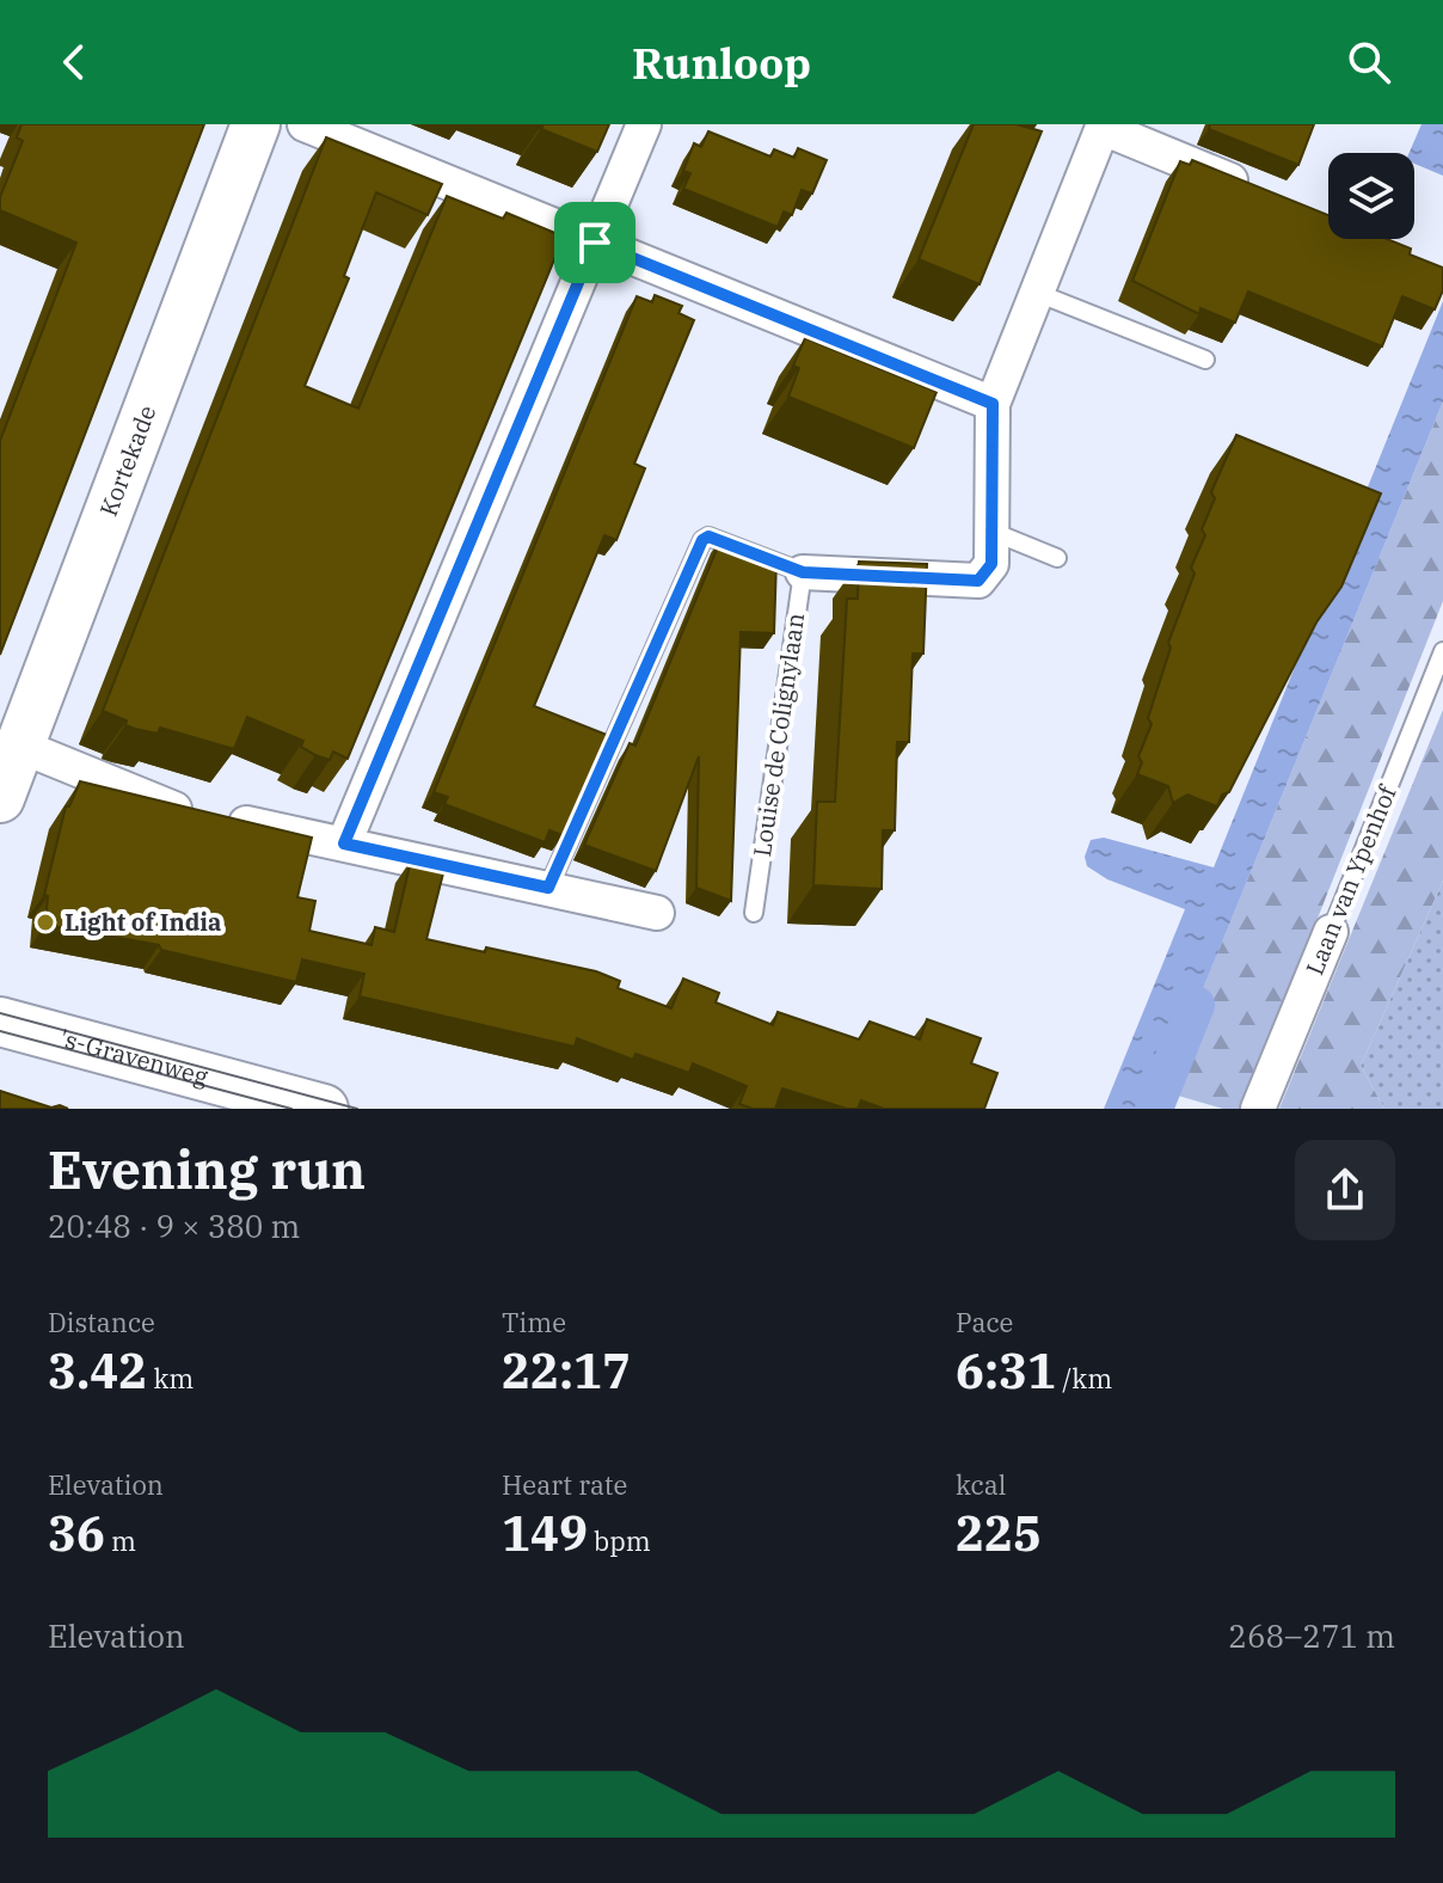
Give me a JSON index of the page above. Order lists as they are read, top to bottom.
{
  "streets": {
    "street": ["Kortekade", "Laan van Ypenhof", "'s-Gravenweg"],
    "lane": ["Louise de Colignylaan"]
  },
  "places": ["Light of India"],
  "page": {
    "header": "Runloop",
    "heading": ["Evening run", "20:48 · 9 × 380 m"],
    "stats": [
      ["Distance", "3.42 km"],
      ["Time", "22:17"],
      ["Pace", "6:31 /km"],
      ["Elevation", "36 m"],
      ["Heart rate", "149 bpm"],
      ["kcal", "225"]
    ],
    "chart": ["Elevation", "268–271 m"]
  }
}
